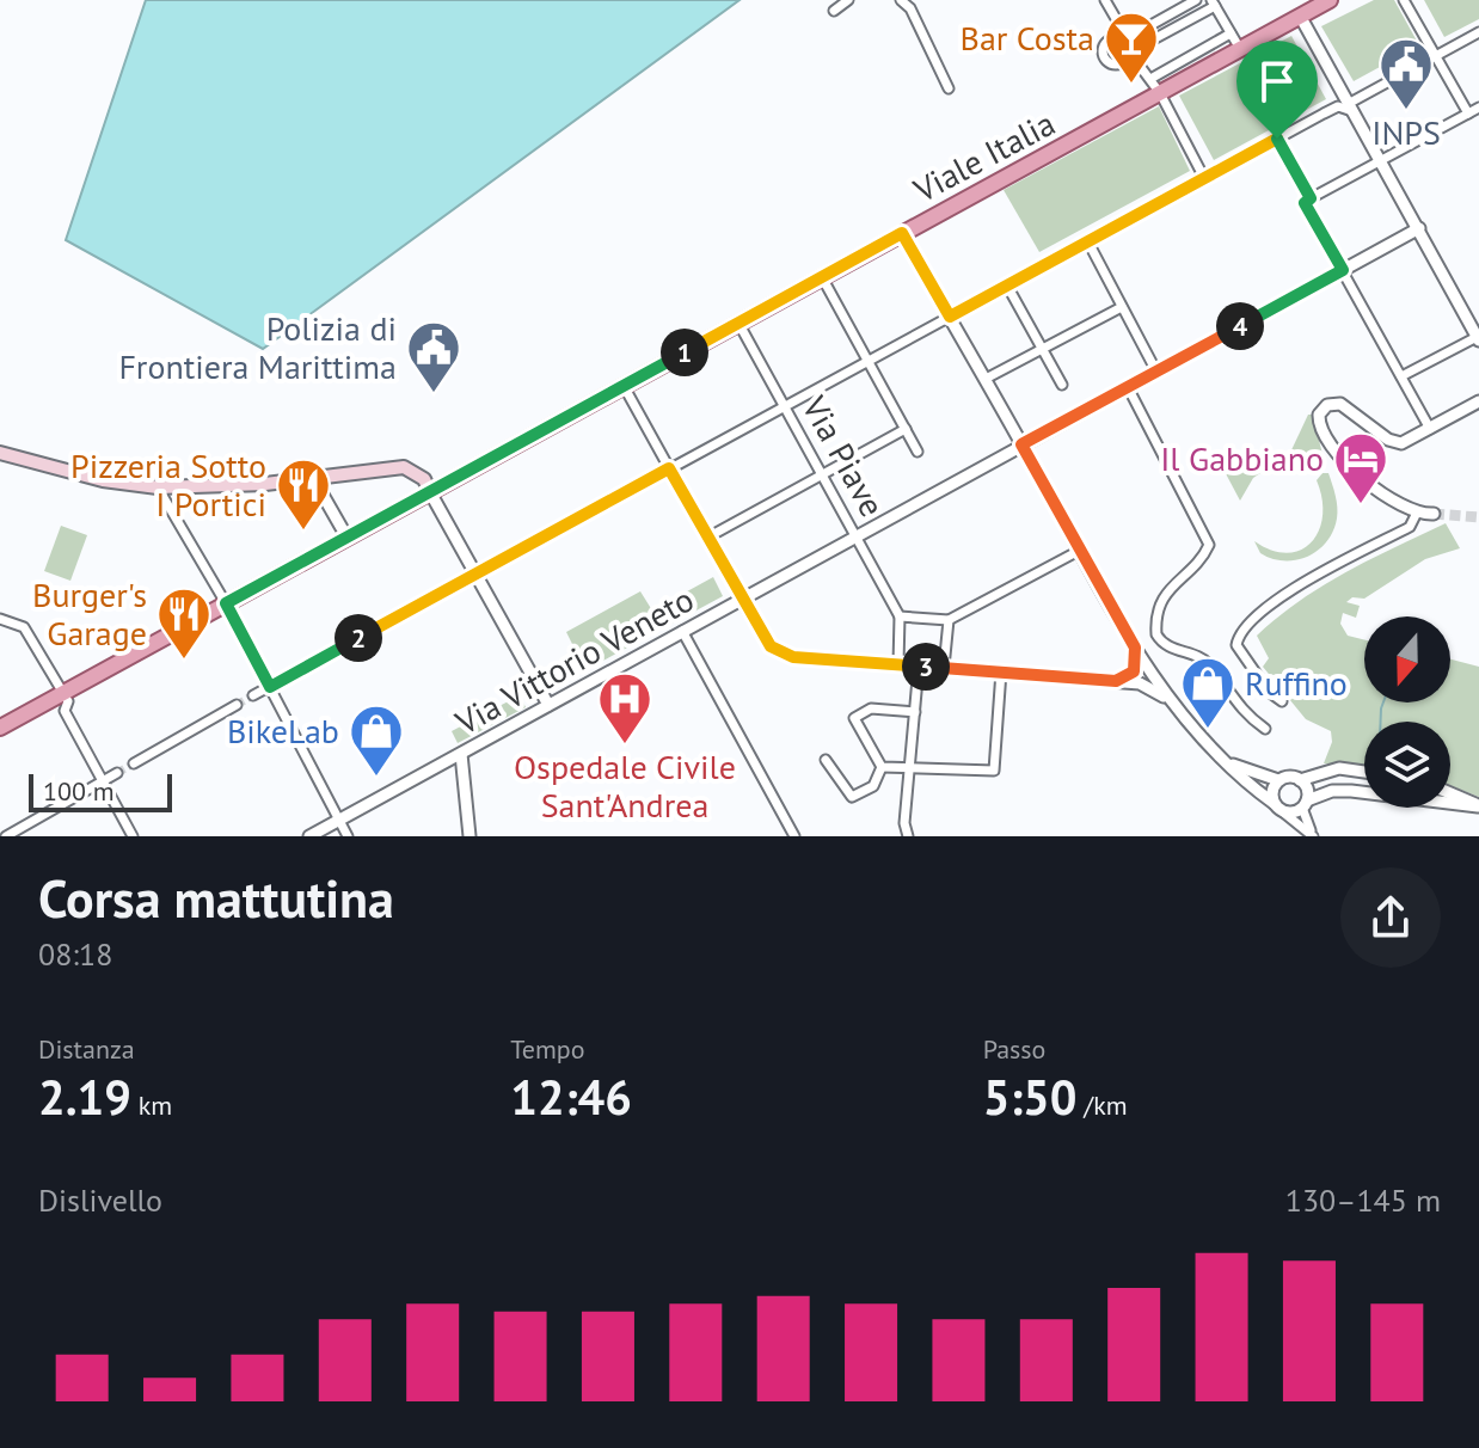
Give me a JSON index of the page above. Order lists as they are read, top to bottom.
{
  "streets": {
    "main road": ["Viale Italia"],
    "street": ["Via Piave", "Via Vittorio Veneto"]
  },
  "crossings": [
    ["Viale Italia", "Via Piave"],
    ["Via Piave", "Via Vittorio Veneto"]
  ],
  "places": {
    "bar": ["Bar Costa"],
    "public building": ["INPS", "Polizia di Frontiera Marittima"],
    "hotel": ["Il Gabbiano"],
    "restaurant": ["Pizzeria Sotto I Portici", "Burger's Garage"],
    "shop": ["Ruffino", "BikeLab"],
    "hospital": ["Ospedale Civile Sant'Andrea"]
  },
  "scale_bar": "100 m",
  "north": "bottom",
  "page": {
    "pins": [
      "4",
      "1",
      "2",
      "3"
    ],
    "scale": "100 m",
    "heading": ["Corsa mattutina", "08:18"],
    "stats": [
      ["Distanza", "2.19 km"],
      ["Tempo", "12:46"],
      ["Passo", "5:50 /km"]
    ],
    "chart": ["Dislivello", "130–145 m"]
  }
}
